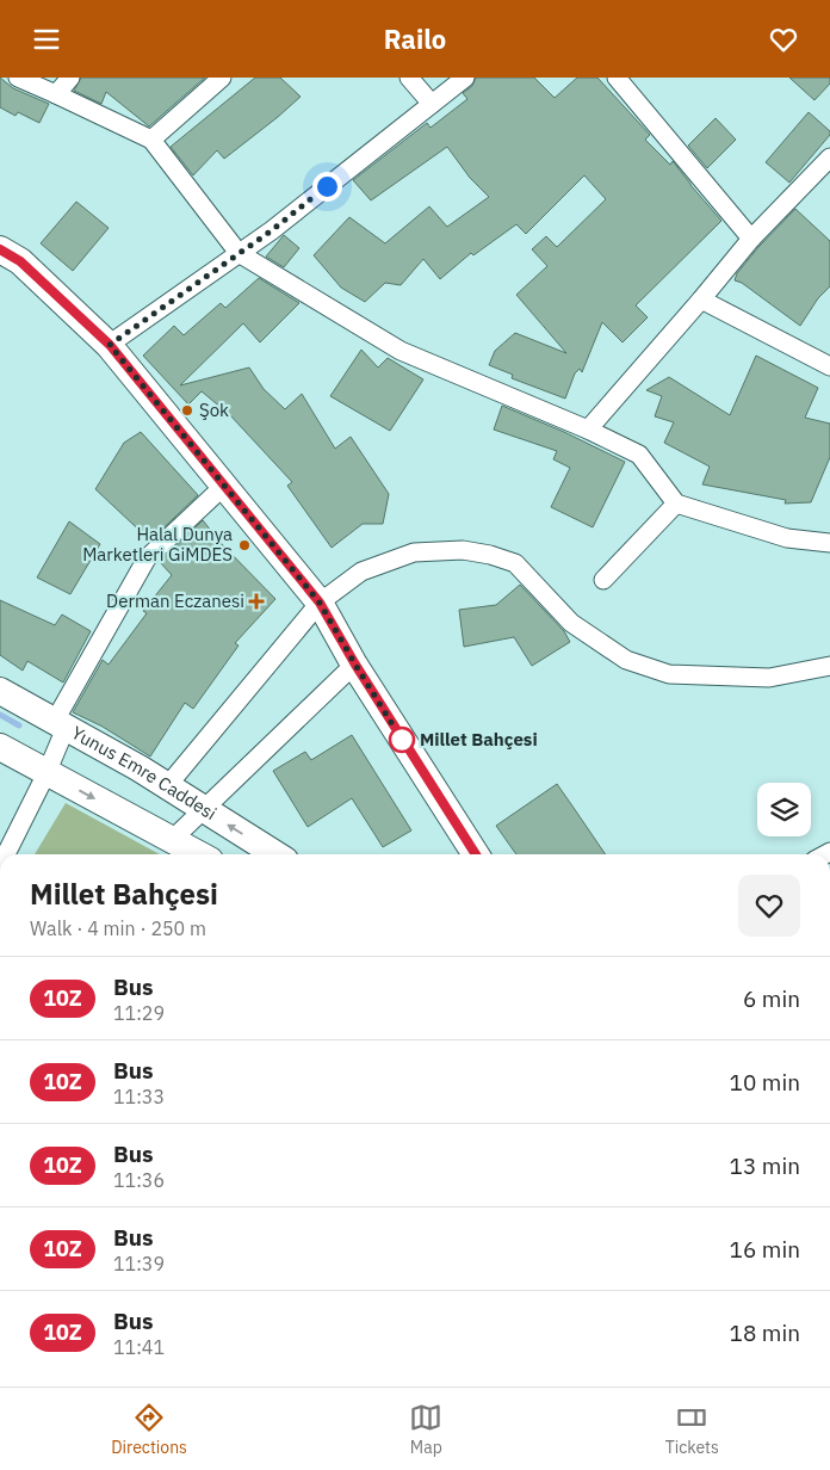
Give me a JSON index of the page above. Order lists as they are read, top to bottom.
{
  "streets": {
    "main road": ["Yunus Emre Caddesi"]
  },
  "places": {
    "other": ["Şok", "Halal Dunya Marketleri GiMDES", "Millet Bahçesi"],
    "health": ["Derman Eczanesi"]
  },
  "lines": ["bus line 10Z"],
  "page": {
    "header": "Railo",
    "heading": ["Millet Bahçesi", "Walk · 4 min · 250 m"],
    "list": [
      {
        "mark": "10Z",
        "name": "Bus",
        "note": "11:29",
        "value": "6 min"
      },
      {
        "mark": "10Z",
        "name": "Bus",
        "note": "11:33",
        "value": "10 min"
      },
      {
        "mark": "10Z",
        "name": "Bus",
        "note": "11:36",
        "value": "13 min"
      },
      {
        "mark": "10Z",
        "name": "Bus",
        "note": "11:39",
        "value": "16 min"
      },
      {
        "mark": "10Z",
        "name": "Bus",
        "note": "11:41",
        "value": "18 min"
      }
    ],
    "tabs": ["Directions", "Map", "Tickets"]
  }
}
